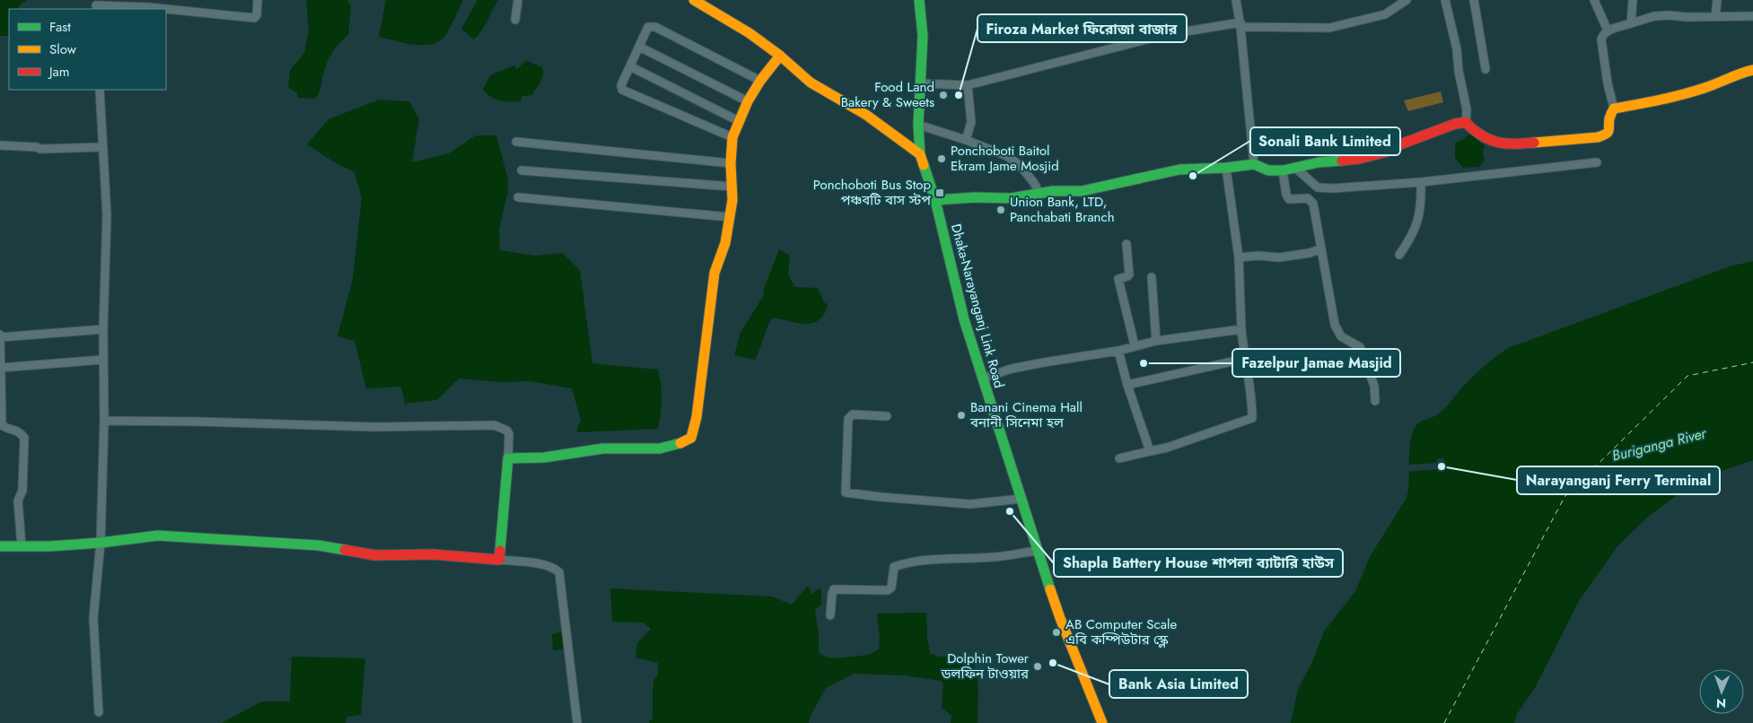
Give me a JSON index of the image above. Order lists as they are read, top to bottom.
{
  "streets": {
    "main road": ["Dhaka-Narayanganj Link Road"]
  },
  "water": ["Buriganga River"],
  "places": {
    "other": [
      "Food Land Bakery & Sweets",
      "Firoza Market ফিরোজা বাজার",
      "Ponchoboti Baitol Ekram Jame Mosjid",
      "Sonali Bank Limited",
      "Union Bank, LTD, Panchabati Branch",
      "Fazelpur Jamae Masjid",
      "Banani Cinema Hall বনানী সিনেমা হল",
      "Narayanganj Ferry Terminal",
      "Shapla Battery House শাপলা ব্যাটারি হাউস",
      "AB Computer Scale এবি কম্পিউটার স্কেল",
      "Bank Asia Limited",
      "Dolphin Tower ডলফিন টাওয়ার"
    ],
    "transit": ["Ponchoboti Bus Stop পঞ্চবটি বাস স্টপ"]
  },
  "legend": ["Fast", "Slow", "Jam"],
  "north": "bottom"
}
